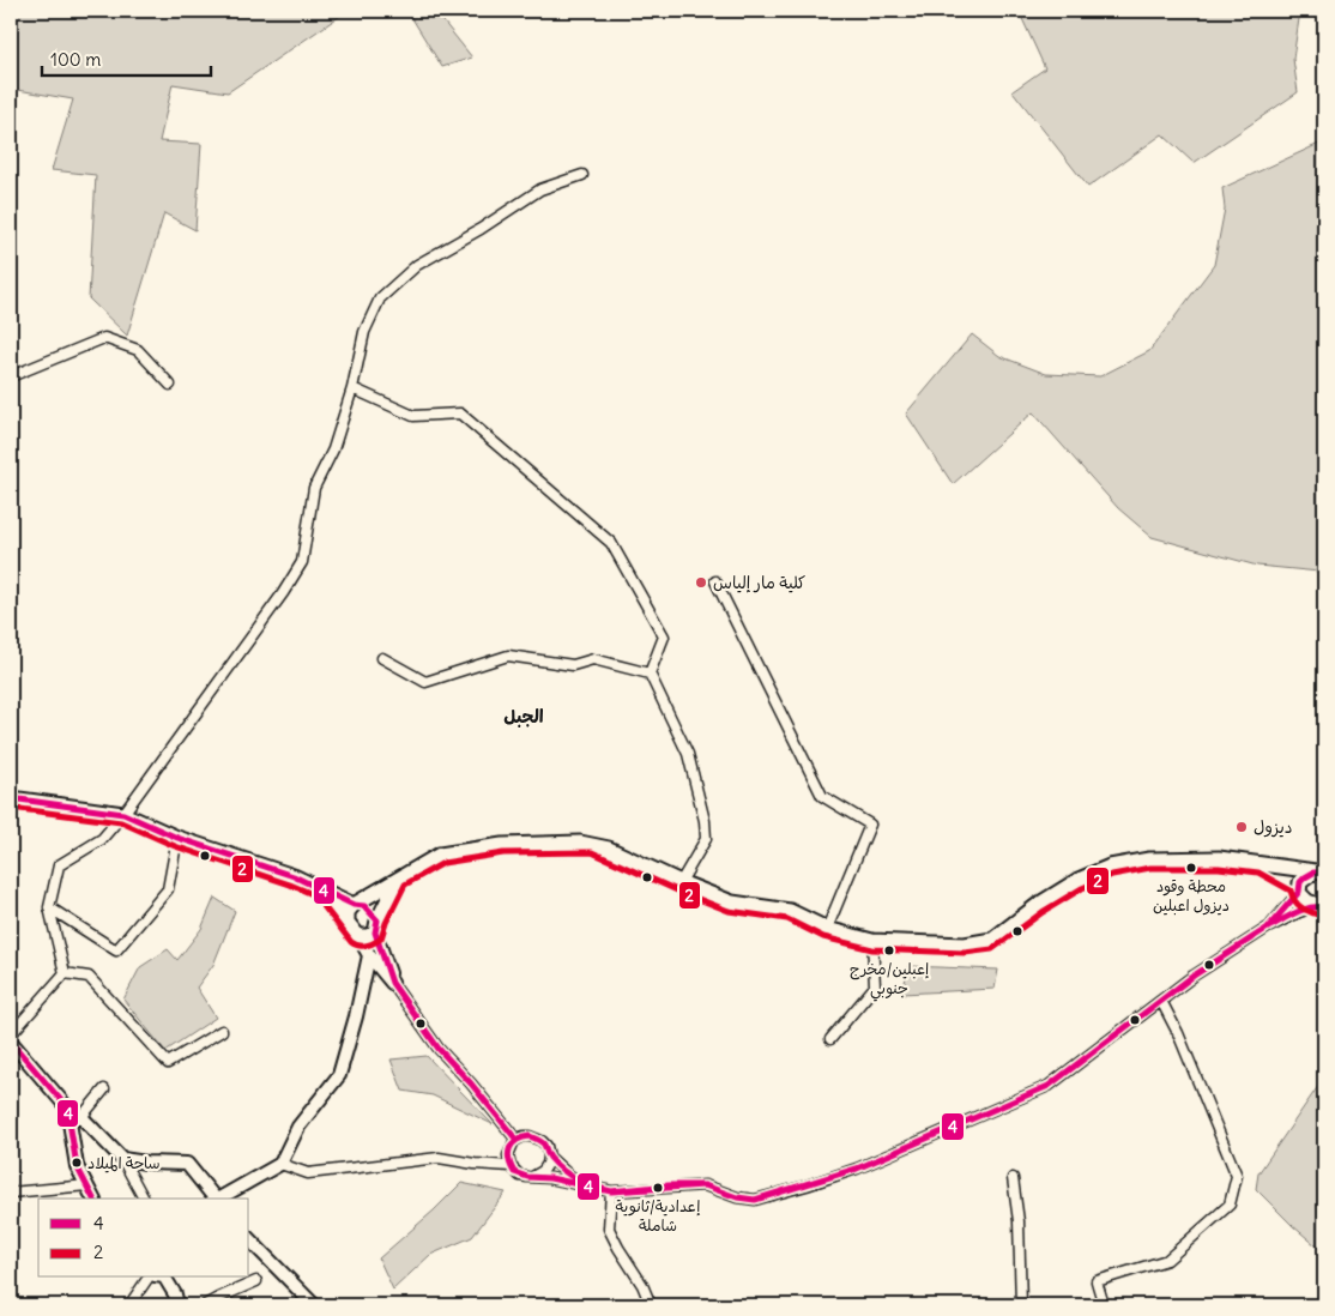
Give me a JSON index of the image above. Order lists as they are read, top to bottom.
{
  "districts": ["الجبل"],
  "places": [
    "كلية مار إلياس",
    "ديزول",
    "محطة وقود ديزول اعبلين",
    "إعبلين/مخرج جنوبي",
    "ساحة الميلاد",
    "إعدادية/ثانوية شاملة"
  ],
  "lines": ["transit line 4", "transit line 2"],
  "legend": ["4", "2"],
  "scale_bar": "100 m"
}
